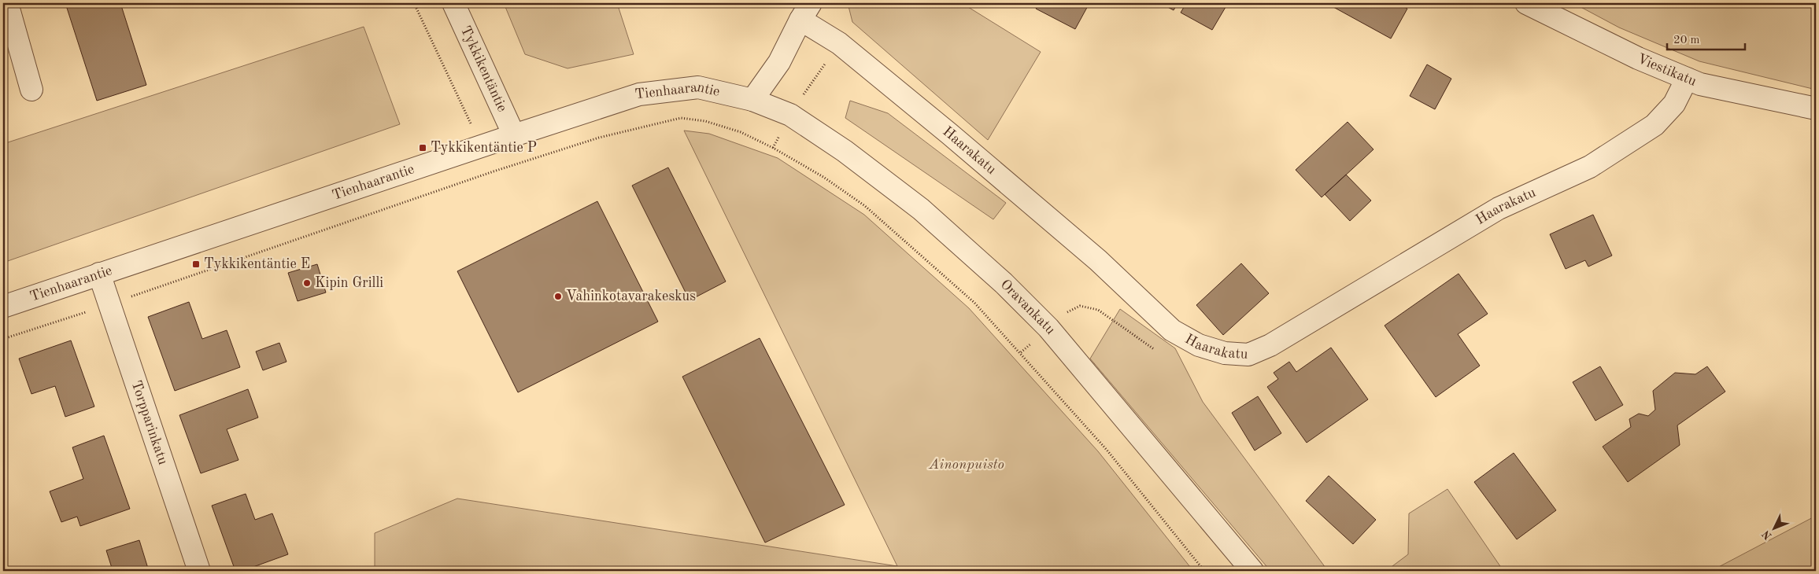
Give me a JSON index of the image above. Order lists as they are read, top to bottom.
{
  "streets": {
    "street": [
      "Tykkikentäntie",
      "Viestikatu",
      "Tienhaarantie",
      "Haarakatu",
      "Oravankatu",
      "Torpparinkatu"
    ]
  },
  "crossings": [
    ["Tykkikentäntie", "Tienhaarantie"],
    ["Viestikatu", "Haarakatu"],
    ["Tienhaarantie", "Oravankatu"],
    ["Tienhaarantie", "Torpparinkatu"]
  ],
  "parks": ["Ainonpuisto"],
  "places": {
    "transit": ["Tykkikentäntie P", "Tykkikentäntie E"],
    "other": ["Kipin Grilli", "Vahinkotavarakeskus"]
  },
  "scale_bar": "20 m",
  "north": "bottom left"
}
